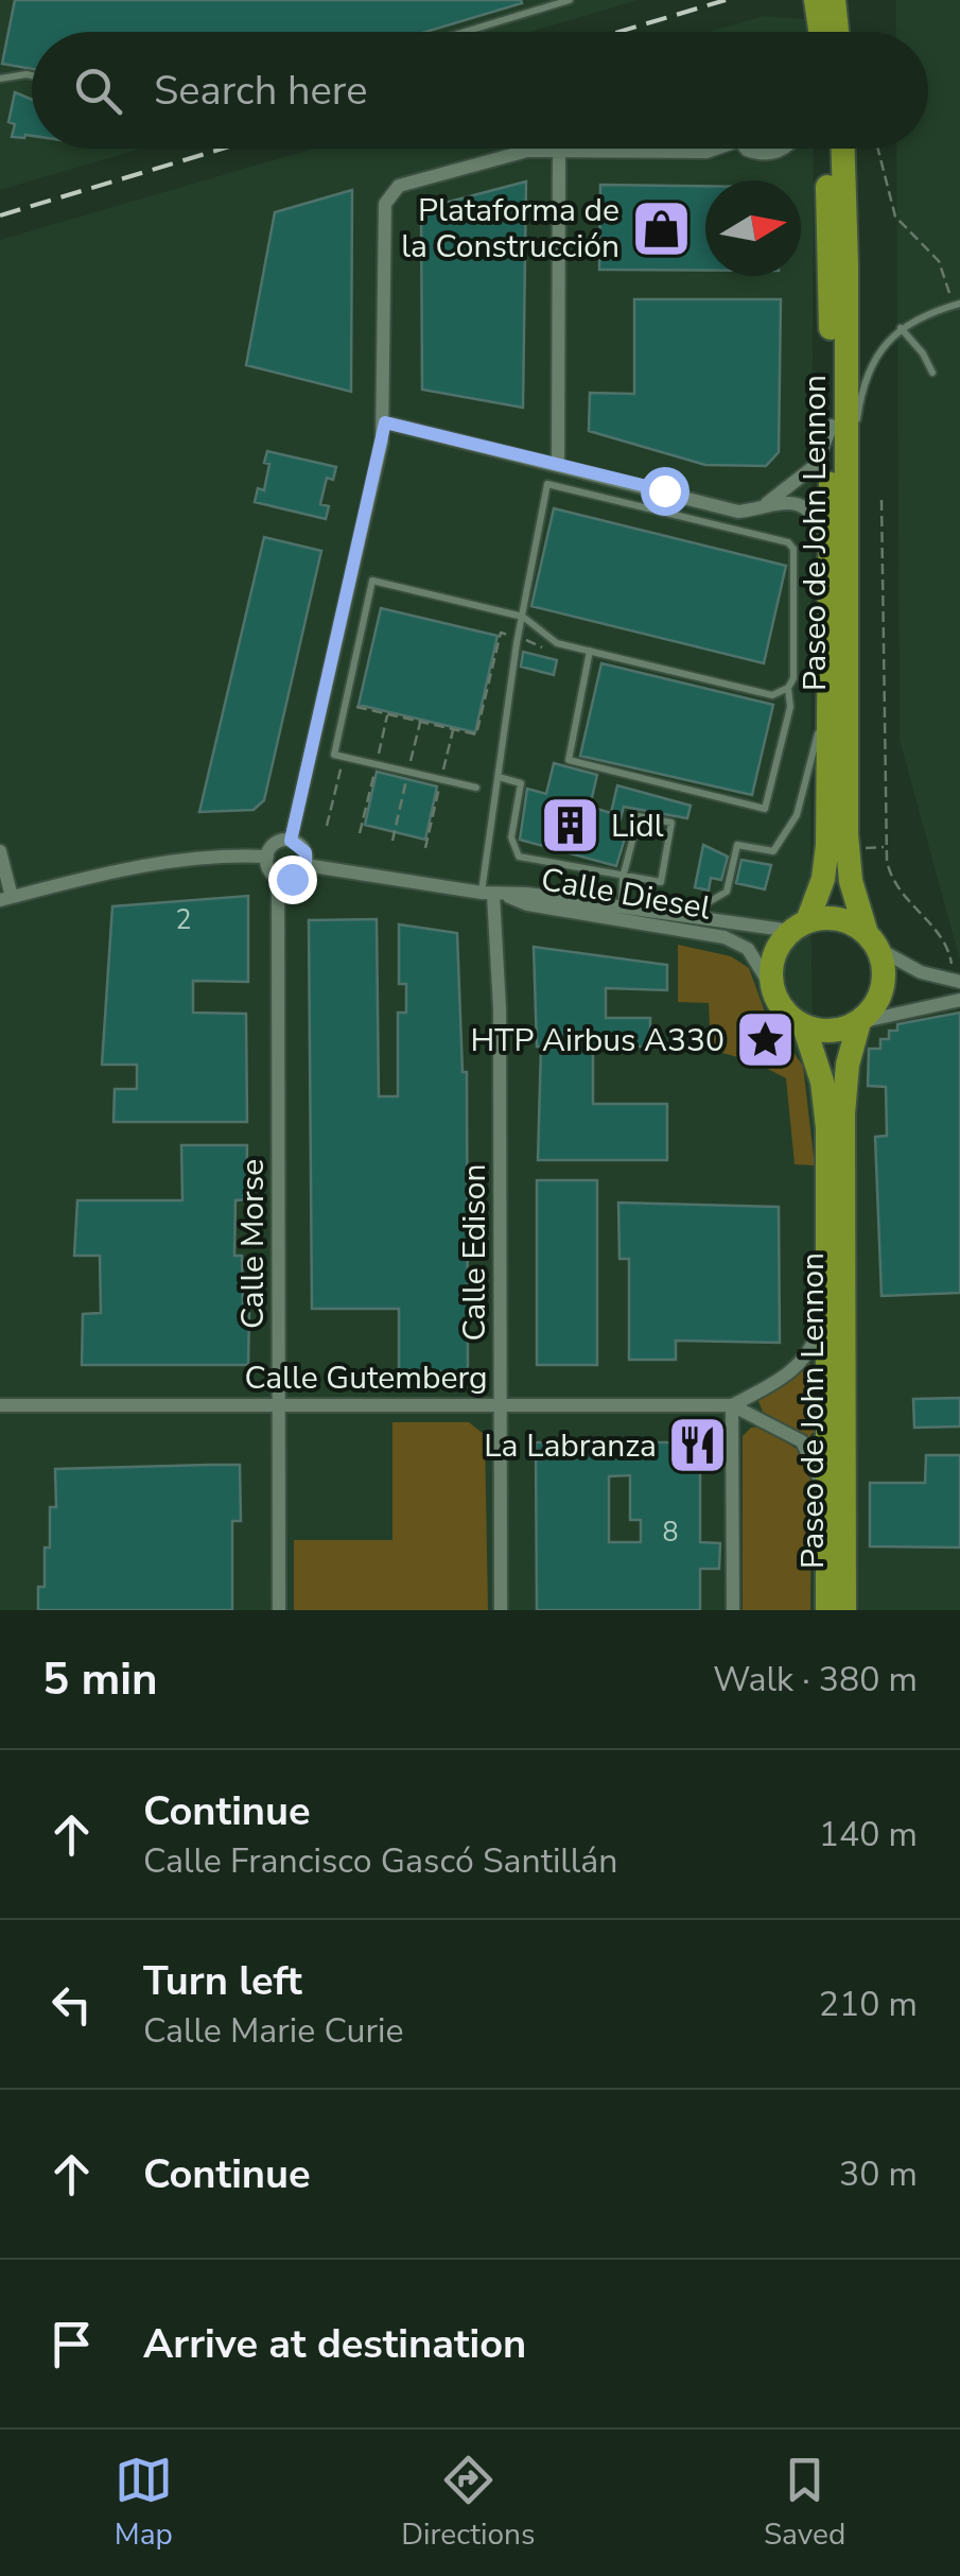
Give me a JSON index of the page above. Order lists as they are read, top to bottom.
{
  "streets": {
    "highway": ["Paseo de John Lennon"],
    "street": [
      "Calle Diesel",
      "Calle Morse",
      "Calle Edison",
      "Calle Gutemberg"
    ]
  },
  "crossings": [
    ["Paseo de John Lennon", "Calle Diesel"],
    ["Calle Diesel", "Calle Morse"],
    ["Calle Diesel", "Calle Edison"],
    ["Calle Morse", "Calle Gutemberg"],
    ["Calle Edison", "Calle Gutemberg"]
  ],
  "places": {
    "shop": ["Plataforma de la Construcción"],
    "building": ["Lidl"],
    "place": ["HTP Airbus A330"],
    "restaurant": ["La Labranza"]
  },
  "house_numbers": ["2", "8"],
  "north": "right",
  "page": {
    "search": "Search here",
    "heading": ["5 min", "Walk · 380 m"],
    "list": [
      ["Continue", "Calle Francisco Gascó Santillán", "140 m"],
      ["Turn left", "Calle Marie Curie", "210 m"],
      ["Continue", "30 m"],
      "Arrive at destination"
    ],
    "nav": ["Map", "Directions", "Saved"]
  }
}
